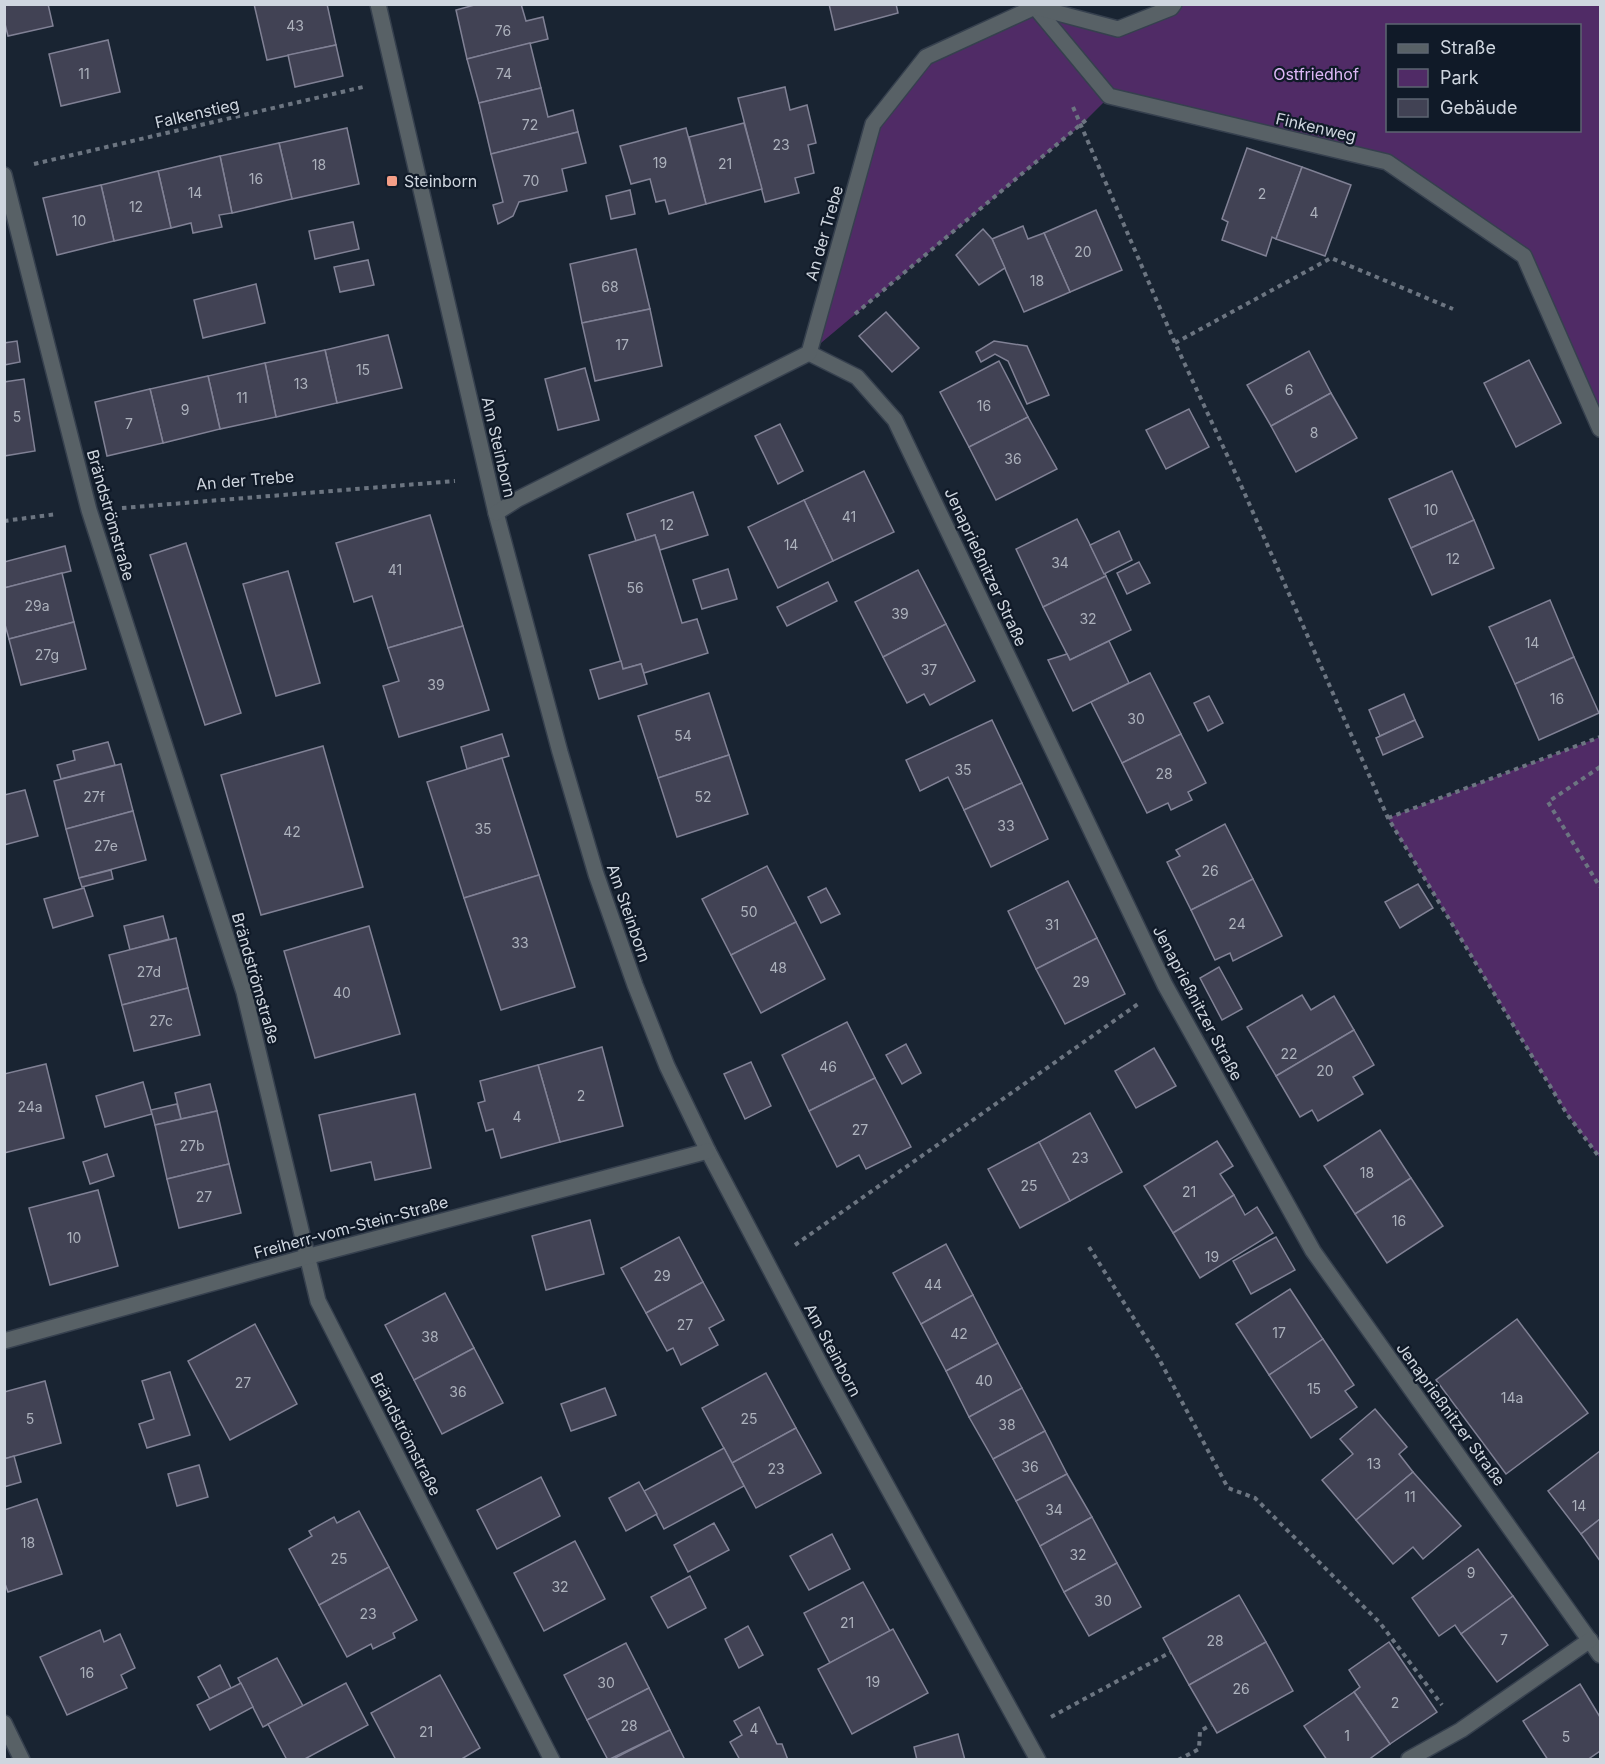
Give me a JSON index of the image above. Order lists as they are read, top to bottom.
{
  "streets": {
    "street": [
      "Finkenweg",
      "An der Trebe",
      "Am Steinborn",
      "Brändströmstraße",
      "Jenaprießnitzer Straße",
      "Freiherr-vom-Stein-Straße"
    ],
    "path": ["Falkenstieg"]
  },
  "crossings": [
    ["Falkenstieg", "Am Steinborn"],
    ["An der Trebe", "Am Steinborn"],
    ["An der Trebe", "Brändströmstraße"],
    ["An der Trebe", "Jenaprießnitzer Straße"],
    ["Am Steinborn", "Freiherr-vom-Stein-Straße"],
    ["Brändströmstraße", "Freiherr-vom-Stein-Straße"]
  ],
  "parks": ["Ostfriedhof"],
  "places": {
    "transit": ["Steinborn"]
  },
  "house_numbers": [
    "43",
    "76",
    "11",
    "74",
    "72",
    "23",
    "19",
    "21",
    "18",
    "16",
    "70",
    "14",
    "2",
    "12",
    "4",
    "10",
    "20",
    "18",
    "68",
    "17",
    "15",
    "13",
    "6",
    "11",
    "16",
    "9",
    "5",
    "7",
    "8",
    "36",
    "10",
    "41",
    "12",
    "14",
    "12",
    "34",
    "41",
    "56",
    "29a",
    "39",
    "32",
    "14",
    "27g",
    "37",
    "39",
    "16",
    "30",
    "54",
    "35",
    "28",
    "27f",
    "52",
    "33",
    "35",
    "42",
    "27e",
    "26",
    "50",
    "24",
    "31",
    "33",
    "48",
    "27d",
    "29",
    "40",
    "27c",
    "22",
    "46",
    "20",
    "2",
    "24a",
    "4",
    "27",
    "27b",
    "23",
    "18",
    "25",
    "21",
    "27",
    "16",
    "10",
    "19",
    "29",
    "44",
    "27",
    "17",
    "42",
    "38",
    "40",
    "27",
    "15",
    "36",
    "14a",
    "5",
    "25",
    "38",
    "13",
    "36",
    "23",
    "11",
    "14",
    "34",
    "18",
    "32",
    "25",
    "9",
    "32",
    "30",
    "23",
    "21",
    "7",
    "28",
    "16",
    "19",
    "30",
    "26",
    "2",
    "28",
    "4",
    "21",
    "1",
    "5"
  ],
  "legend": ["Straße", "Park", "Gebäude"]
}
